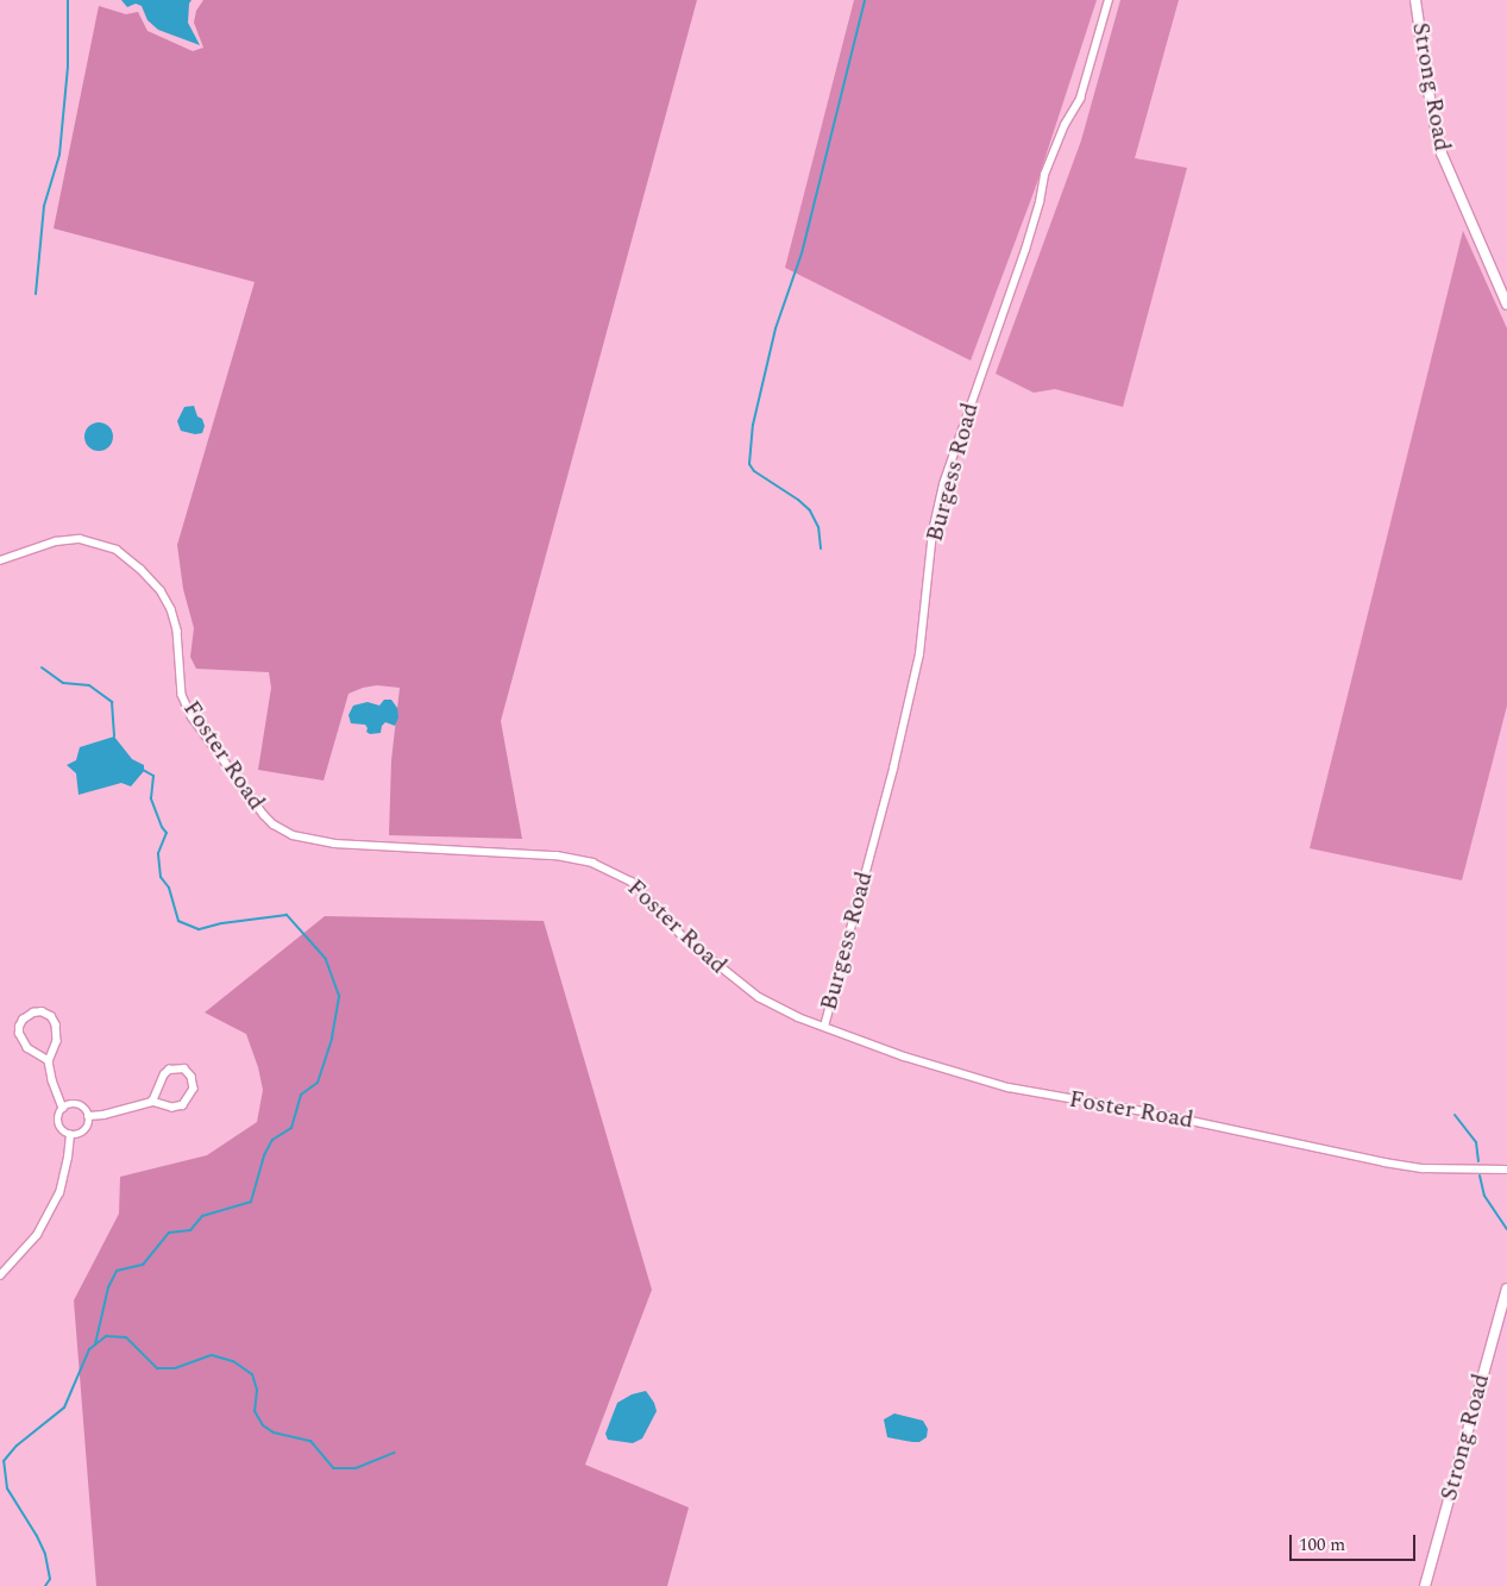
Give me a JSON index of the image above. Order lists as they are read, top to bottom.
{
  "streets": {
    "street": ["Strong Road", "Burgess Road", "Foster Road"]
  },
  "crossings": [
    ["Burgess Road", "Foster Road"]
  ],
  "scale_bar": "100 m"
}
